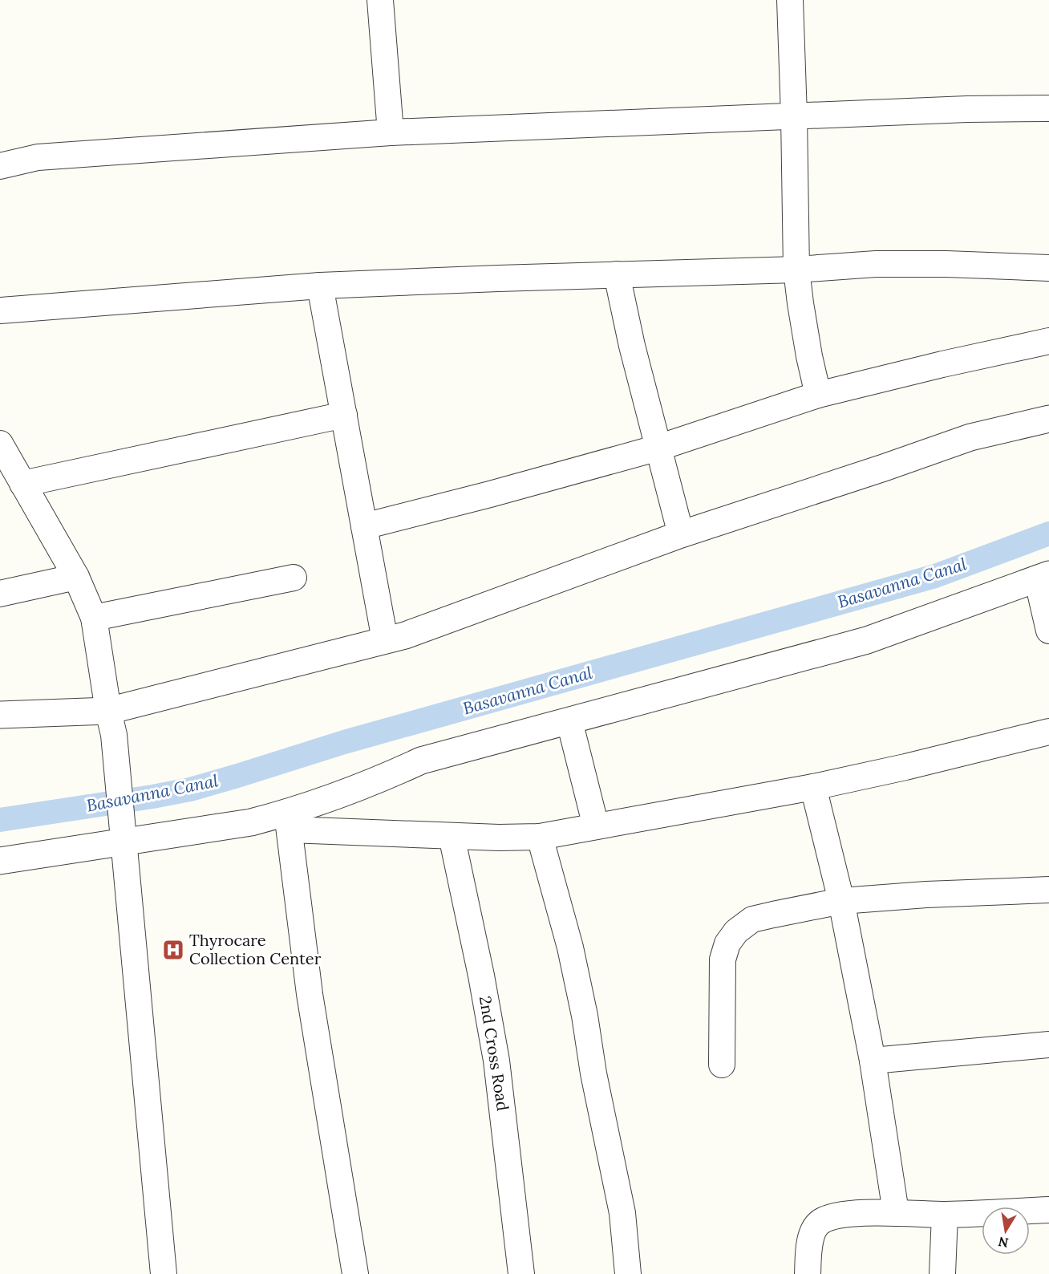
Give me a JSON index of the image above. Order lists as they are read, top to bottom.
{
  "streets": {
    "street": ["2nd Cross Road"]
  },
  "water": ["Basavanna Canal"],
  "places": {
    "hospital": ["Thyrocare Collection Center"]
  },
  "north": "bottom"
}
